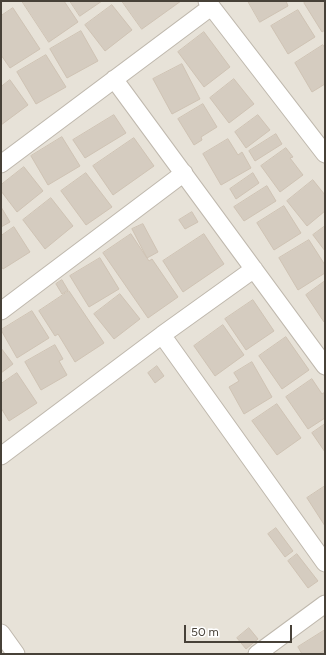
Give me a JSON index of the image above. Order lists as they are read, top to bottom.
{
  "scale_bar": "50 m"
}
